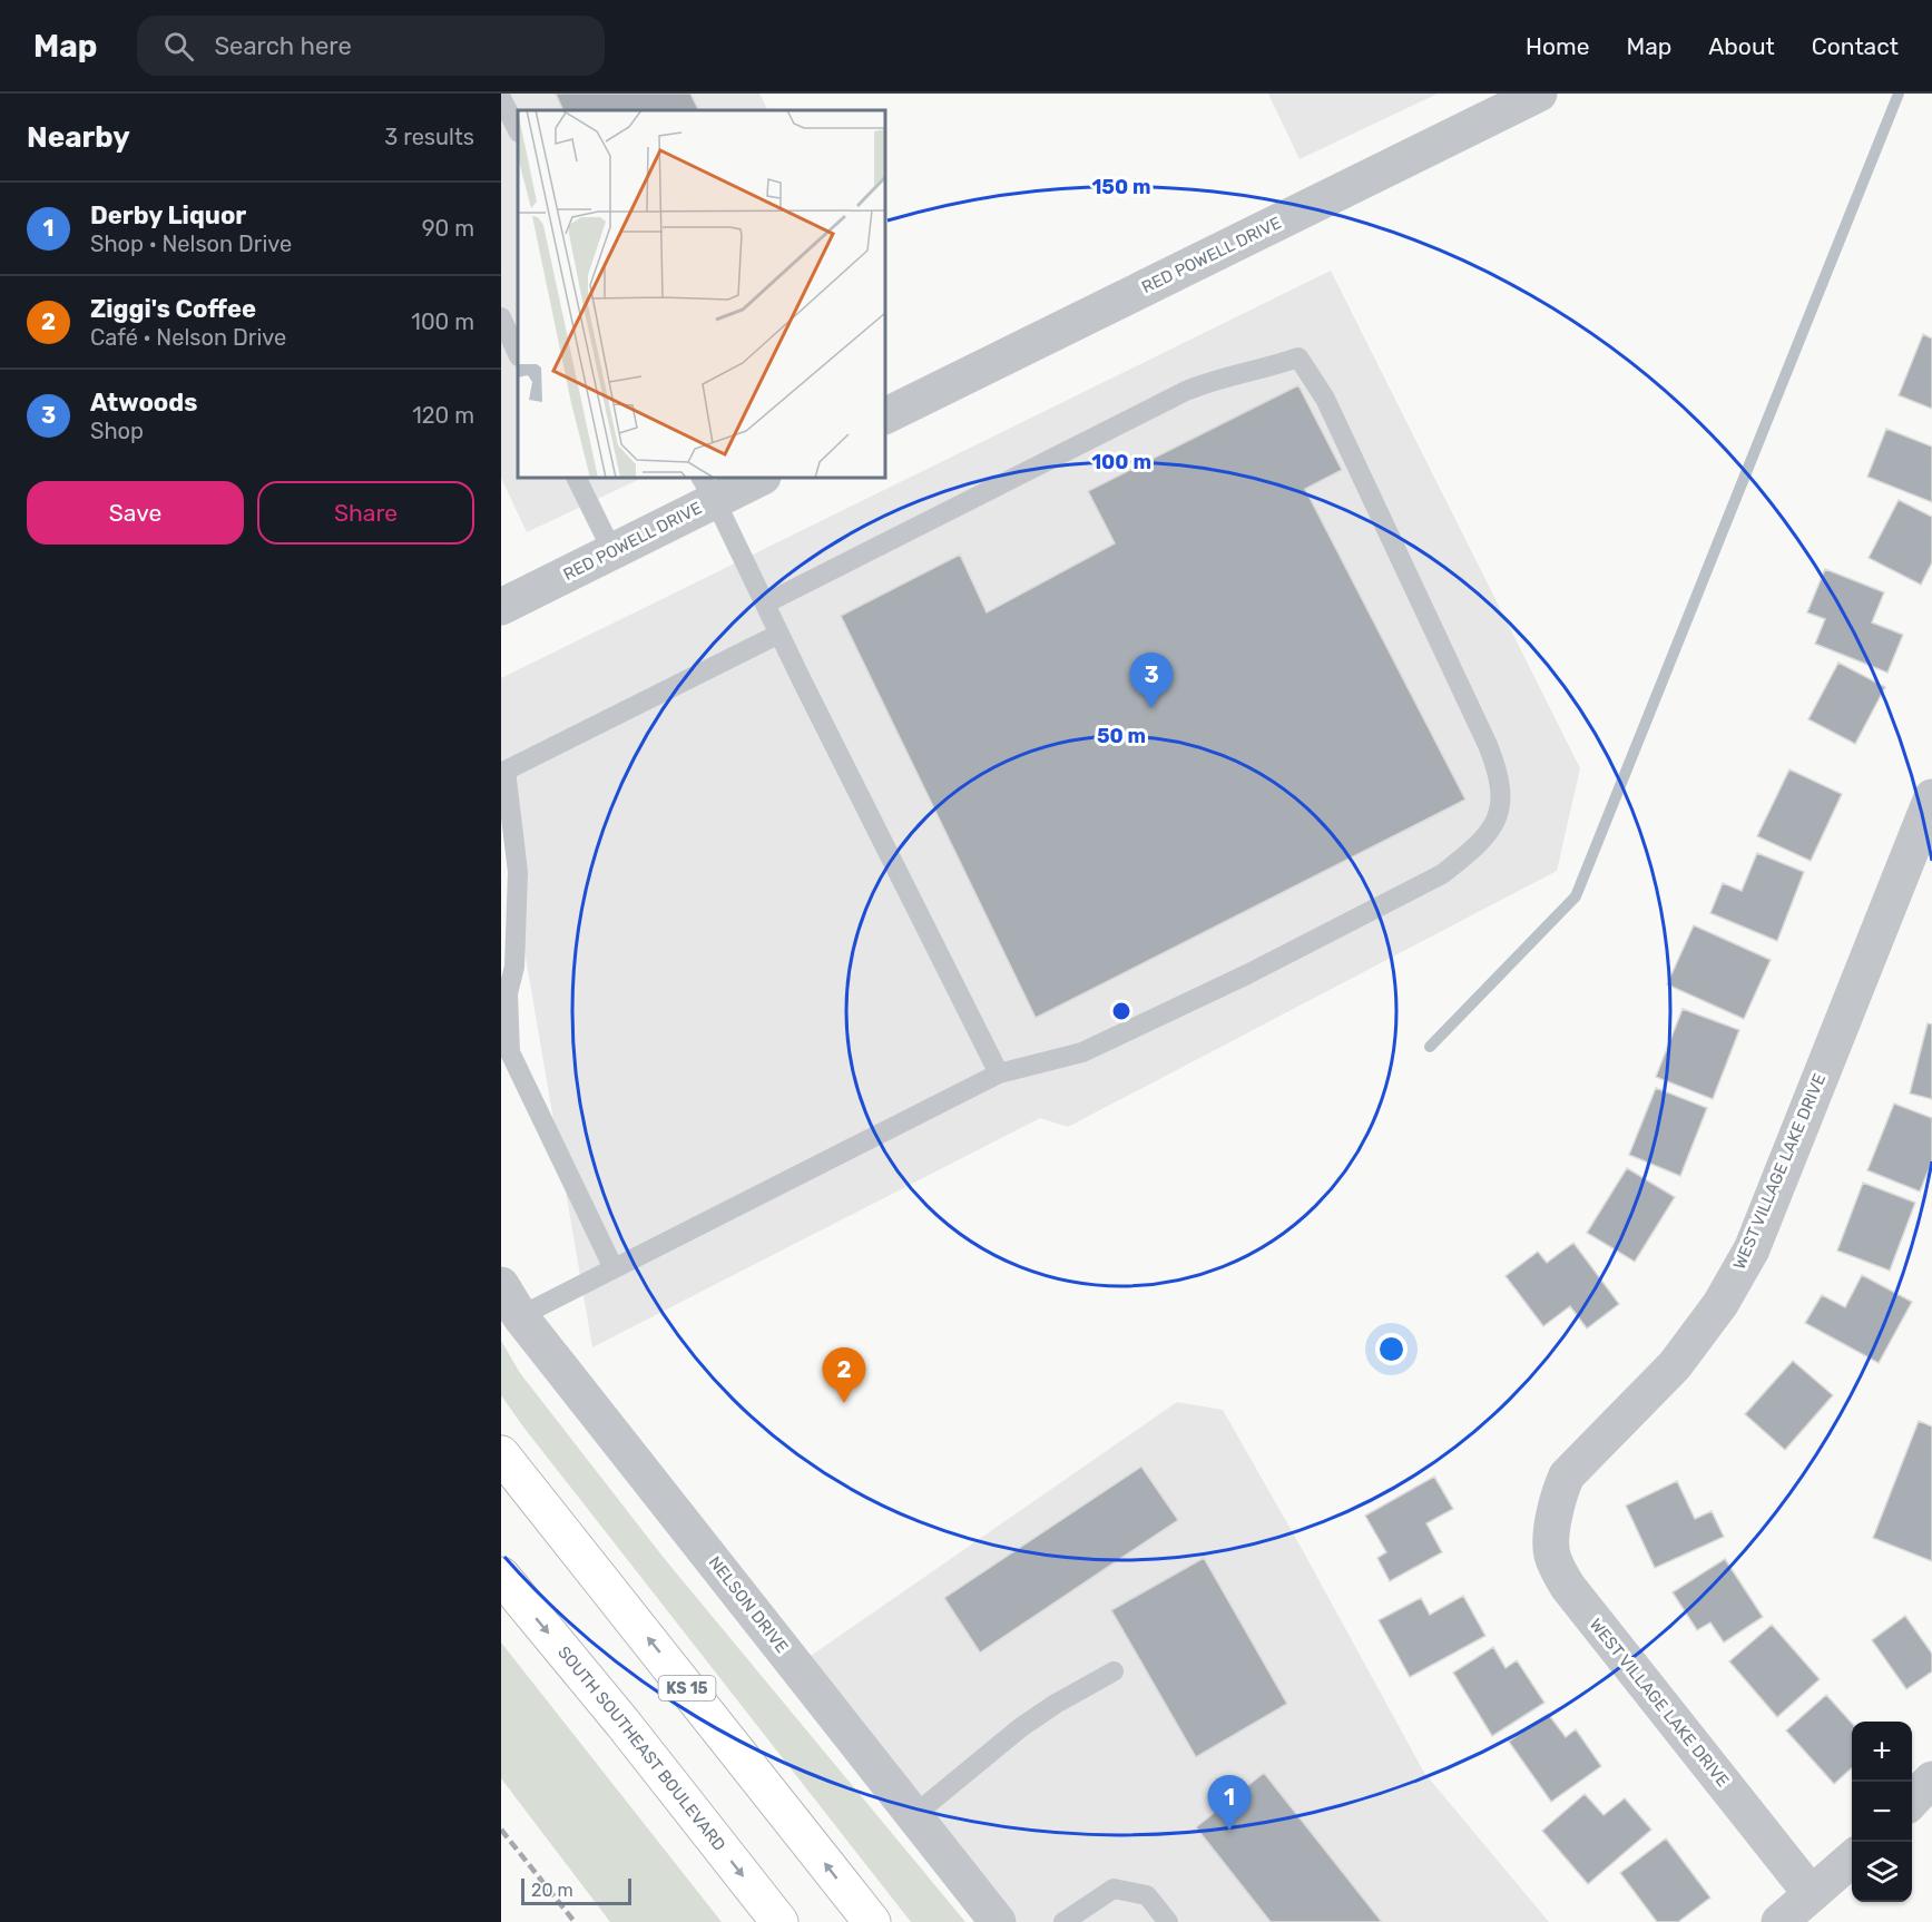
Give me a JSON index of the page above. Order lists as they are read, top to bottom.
{
  "streets": {
    "main road": ["KS 15", "SOUTH SOUTHEAST BOULEVARD"],
    "street": ["RED POWELL DRIVE", "WEST VILLAGE LAKE DRIVE", "NELSON DRIVE"]
  },
  "scale_bar": "20 m",
  "page": {
    "header": "Map",
    "search": "Search here",
    "nav": [
      "Home",
      "Map",
      "About",
      "Contact"
    ],
    "heading": ["Nearby", "3 results"],
    "list": [
      {
        "mark": "1",
        "name": "Derby Liquor",
        "note": "Shop · Nelson Drive",
        "value": "90 m"
      },
      {
        "mark": "2",
        "name": "Ziggi's Coffee",
        "note": "Café · Nelson Drive",
        "value": "100 m"
      },
      {
        "mark": "3",
        "name": "Atwoods",
        "note": "Shop",
        "value": "120 m"
      }
    ],
    "buttons": ["Save", "Share"],
    "pins": ["3", "2", "1"],
    "map_buttons": ["+", "−"],
    "scale": "20 m"
  },
  "rings": ["150 m", "100 m", "50 m"]
}
